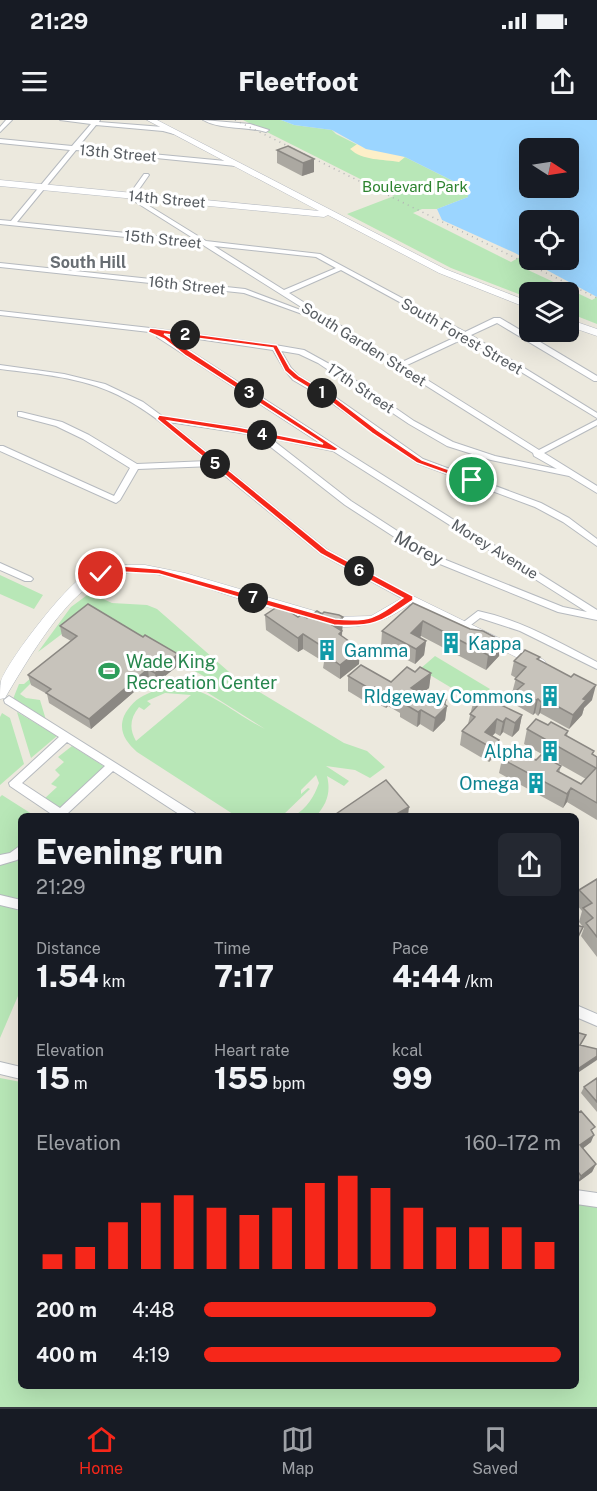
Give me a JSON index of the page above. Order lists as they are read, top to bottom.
{
  "streets": {
    "street": [
      "13th Street",
      "14th Street",
      "15th Street",
      "16th Street",
      "South Forest Street",
      "South Garden Street",
      "17th Street",
      "Morey",
      "Morey Avenue"
    ]
  },
  "crossings": [
    ["14th Street", "South Garden Street"],
    ["15th Street", "South Forest Street"],
    ["15th Street", "South Garden Street"],
    ["16th Street", "South Garden Street"],
    ["South Garden Street", "17th Street"],
    ["17th Street", "Morey Avenue"],
    ["Morey", "Morey Avenue"]
  ],
  "districts": ["South Hill"],
  "parks": ["Boulevard Park"],
  "places": {
    "building": [
      "Kappa",
      "Gamma",
      "RIdgeway Commons",
      "Alpha",
      "Omega"
    ],
    "sports": ["Wade King Recreation Center"]
  },
  "north": "right",
  "page": {
    "status": "21:29",
    "header": "Fleetfoot",
    "pins": [
      "2",
      "1",
      "3",
      "4",
      "5",
      "6",
      "7"
    ],
    "heading": ["Evening run", "21:29"],
    "stats": [
      ["Distance", "1.54 km"],
      ["Time", "7:17"],
      ["Pace", "4:44 /km"],
      ["Elevation", "15 m"],
      ["Heart rate", "155 bpm"],
      ["kcal", "99"]
    ],
    "chart": ["Elevation", "160–172 m"],
    "list": [
      {
        "name": "200 m",
        "note": "4:48"
      },
      {
        "name": "400 m",
        "note": "4:19"
      }
    ],
    "tabs": ["Home", "Map", "Saved"]
  }
}
